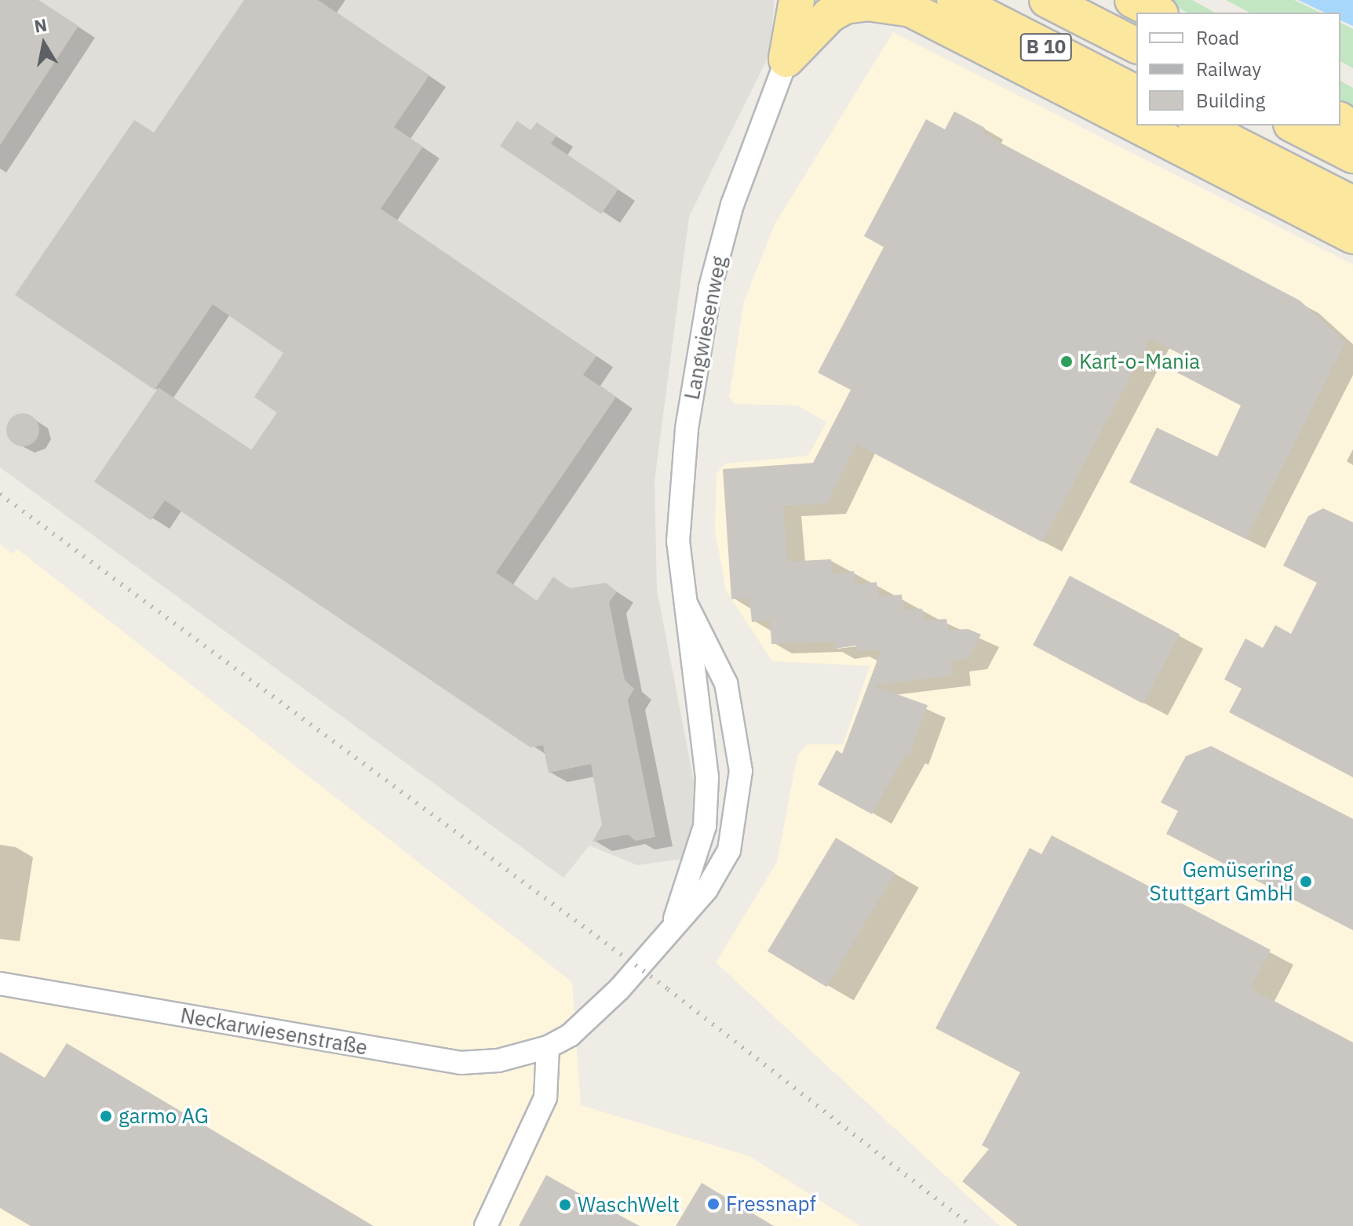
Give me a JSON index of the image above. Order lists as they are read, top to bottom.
{
  "streets": {
    "highway": ["B 10"],
    "street": ["Langwiesenweg", "Neckarwiesenstraße"]
  },
  "crossings": [
    ["Langwiesenweg", "Neckarwiesenstraße"]
  ],
  "places": [
    "Kart-o-Mania",
    "Gemüsering Stuttgart GmbH",
    "garmo AG",
    "Fressnapf",
    "WaschWelt"
  ],
  "legend": ["Road", "Railway", "Building"],
  "north": "top"
}
